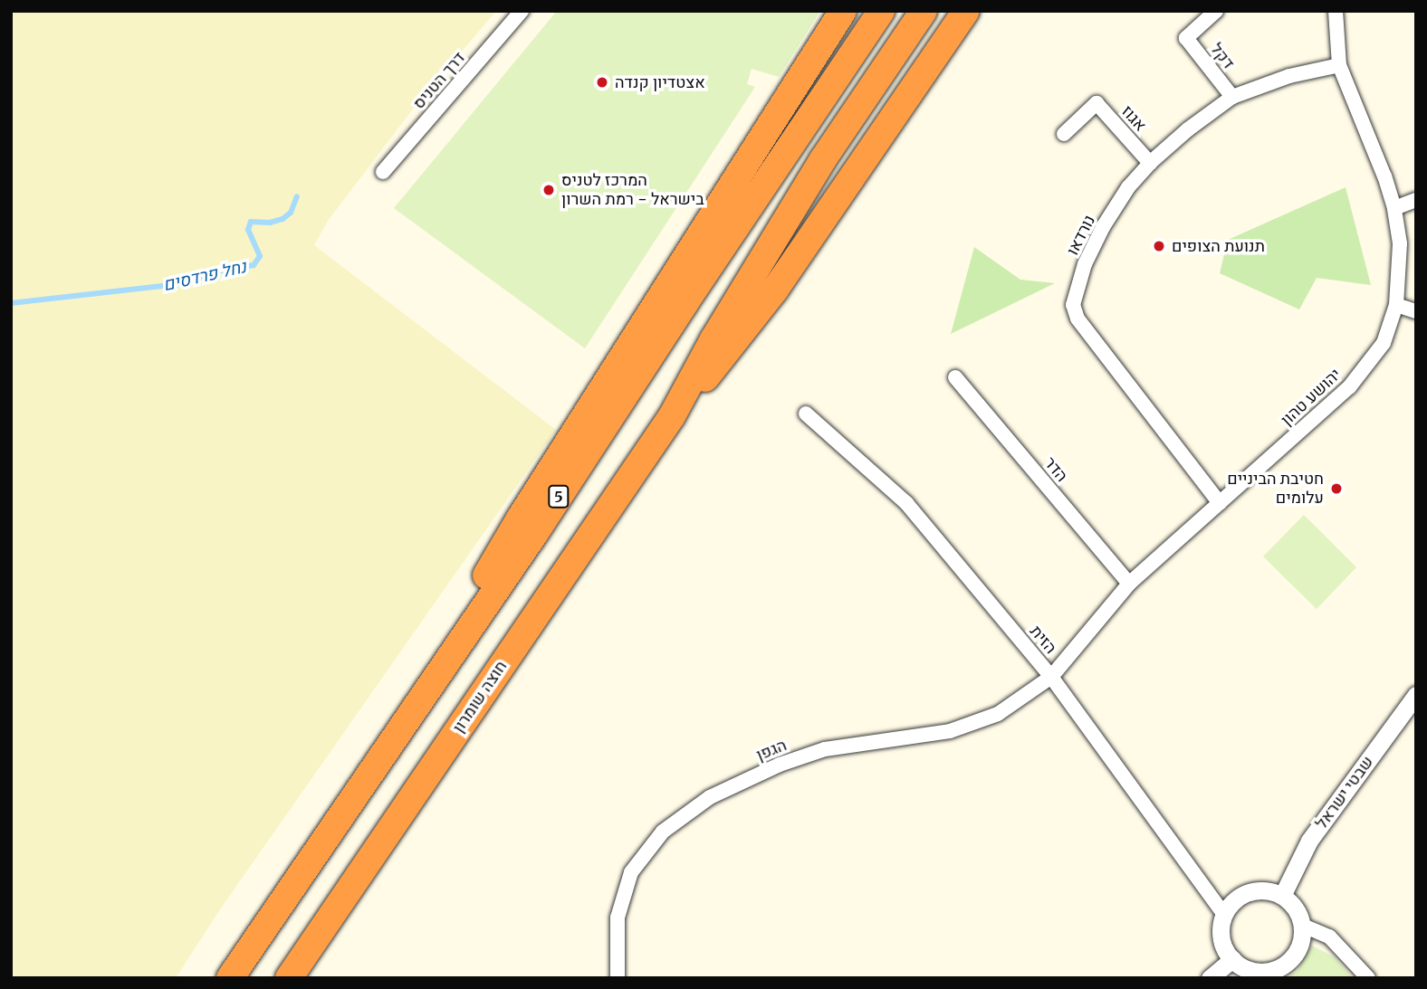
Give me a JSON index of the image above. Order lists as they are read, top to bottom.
{
  "streets": {
    "highway": ["5", "חוצה שומרון"],
    "street": [
      "דקל",
      "דרך הטניס",
      "אגוז",
      "נורדאו",
      "יהושע טהון",
      "הדר",
      "הזית",
      "הגפן",
      "שבטי ישראל"
    ]
  },
  "crossings": [
    ["דקל", "נורדאו"],
    ["אגוז", "נורדאו"],
    ["נורדאו", "יהושע טהון"],
    ["יהושע טהון", "הדר"],
    ["יהושע טהון", "הזית"],
    ["יהושע טהון", "הגפן"],
    ["הזית", "הגפן"],
    ["הזית", "שבטי ישראל"]
  ],
  "water": ["נחל פרדסים"],
  "places": [
    "אצטדיון קנדה",
    "המרכז לטניס בישראל - רמת השרון",
    "תנועת הצופים",
    "חטיבת הביניים עלומים"
  ]
}
